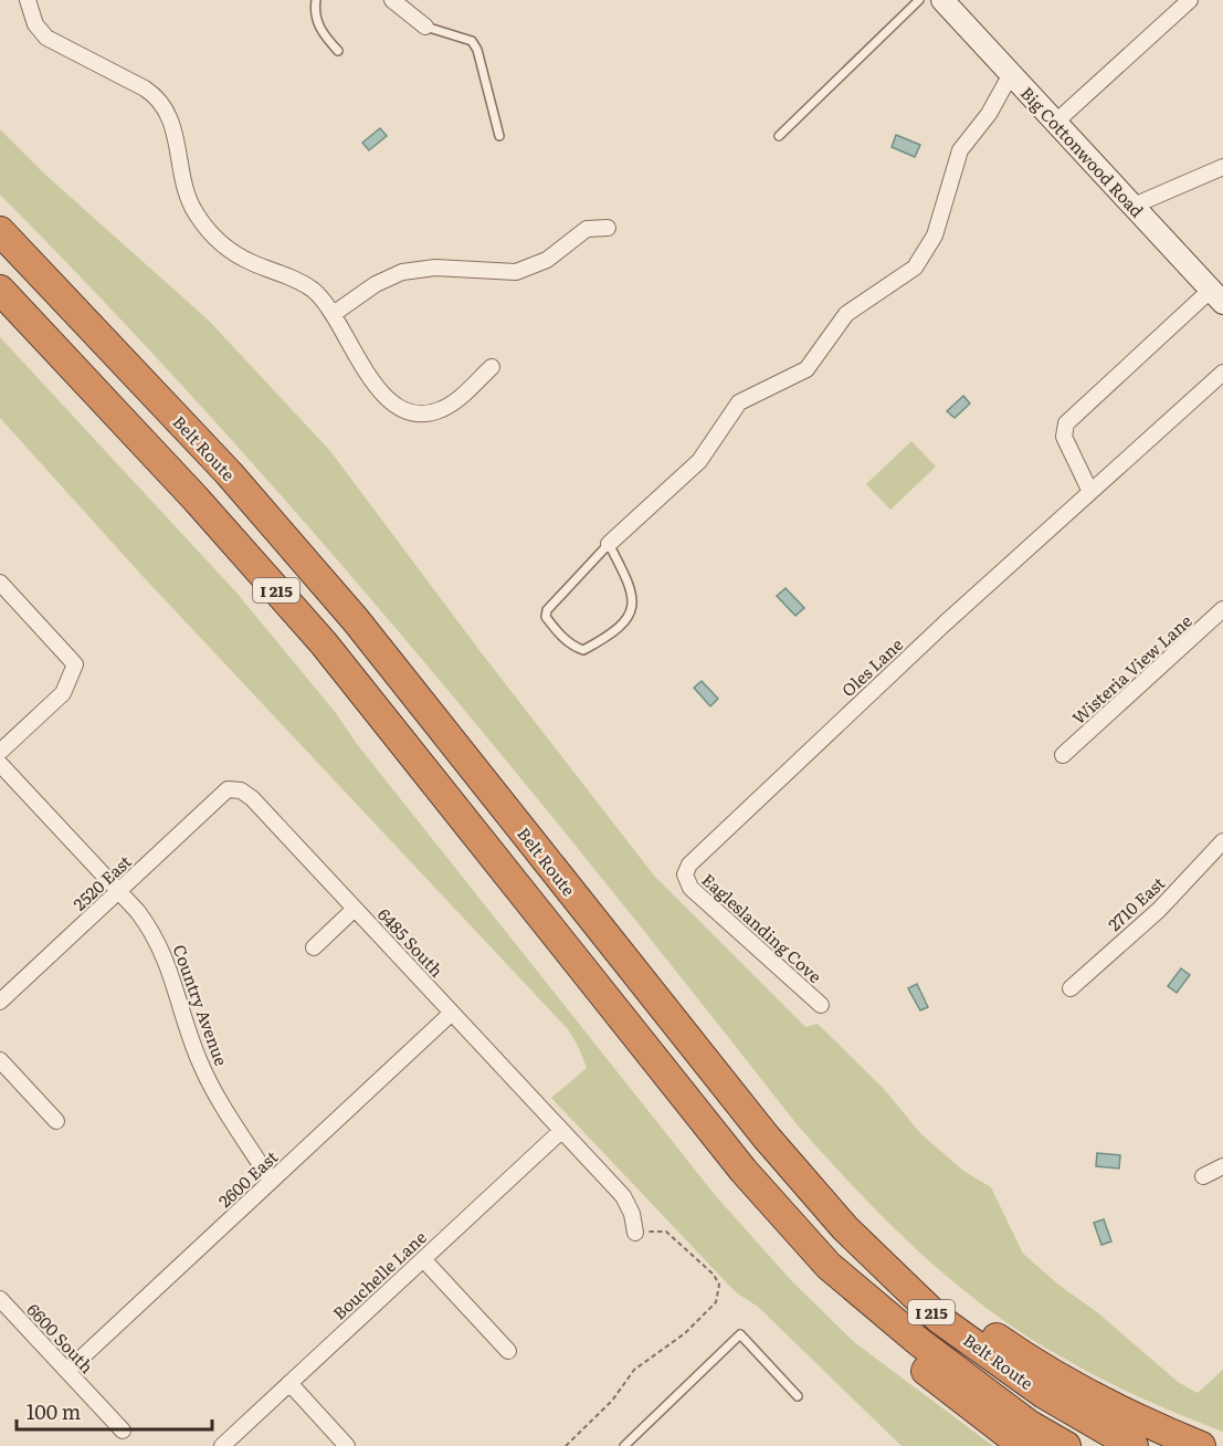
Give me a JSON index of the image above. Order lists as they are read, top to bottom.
{
  "streets": {
    "highway": ["Belt Route", "I 215"],
    "main road": ["Big Cottonwood Road"],
    "street": [
      "Oles Lane",
      "Wisteria View Lane",
      "2520 East",
      "2710 East",
      "Eagleslanding Cove",
      "6485 South",
      "Country Avenue",
      "2600 East",
      "Bouchelle Lane",
      "6600 South"
    ]
  },
  "crossings": [
    ["Oles Lane", "Eagleslanding Cove"],
    ["2520 East", "6485 South"],
    ["2520 East", "Country Avenue"],
    ["6485 South", "2600 East"],
    ["6485 South", "Bouchelle Lane"],
    ["Country Avenue", "2600 East"],
    ["2600 East", "6600 South"]
  ],
  "scale_bar": "100 m"
}
